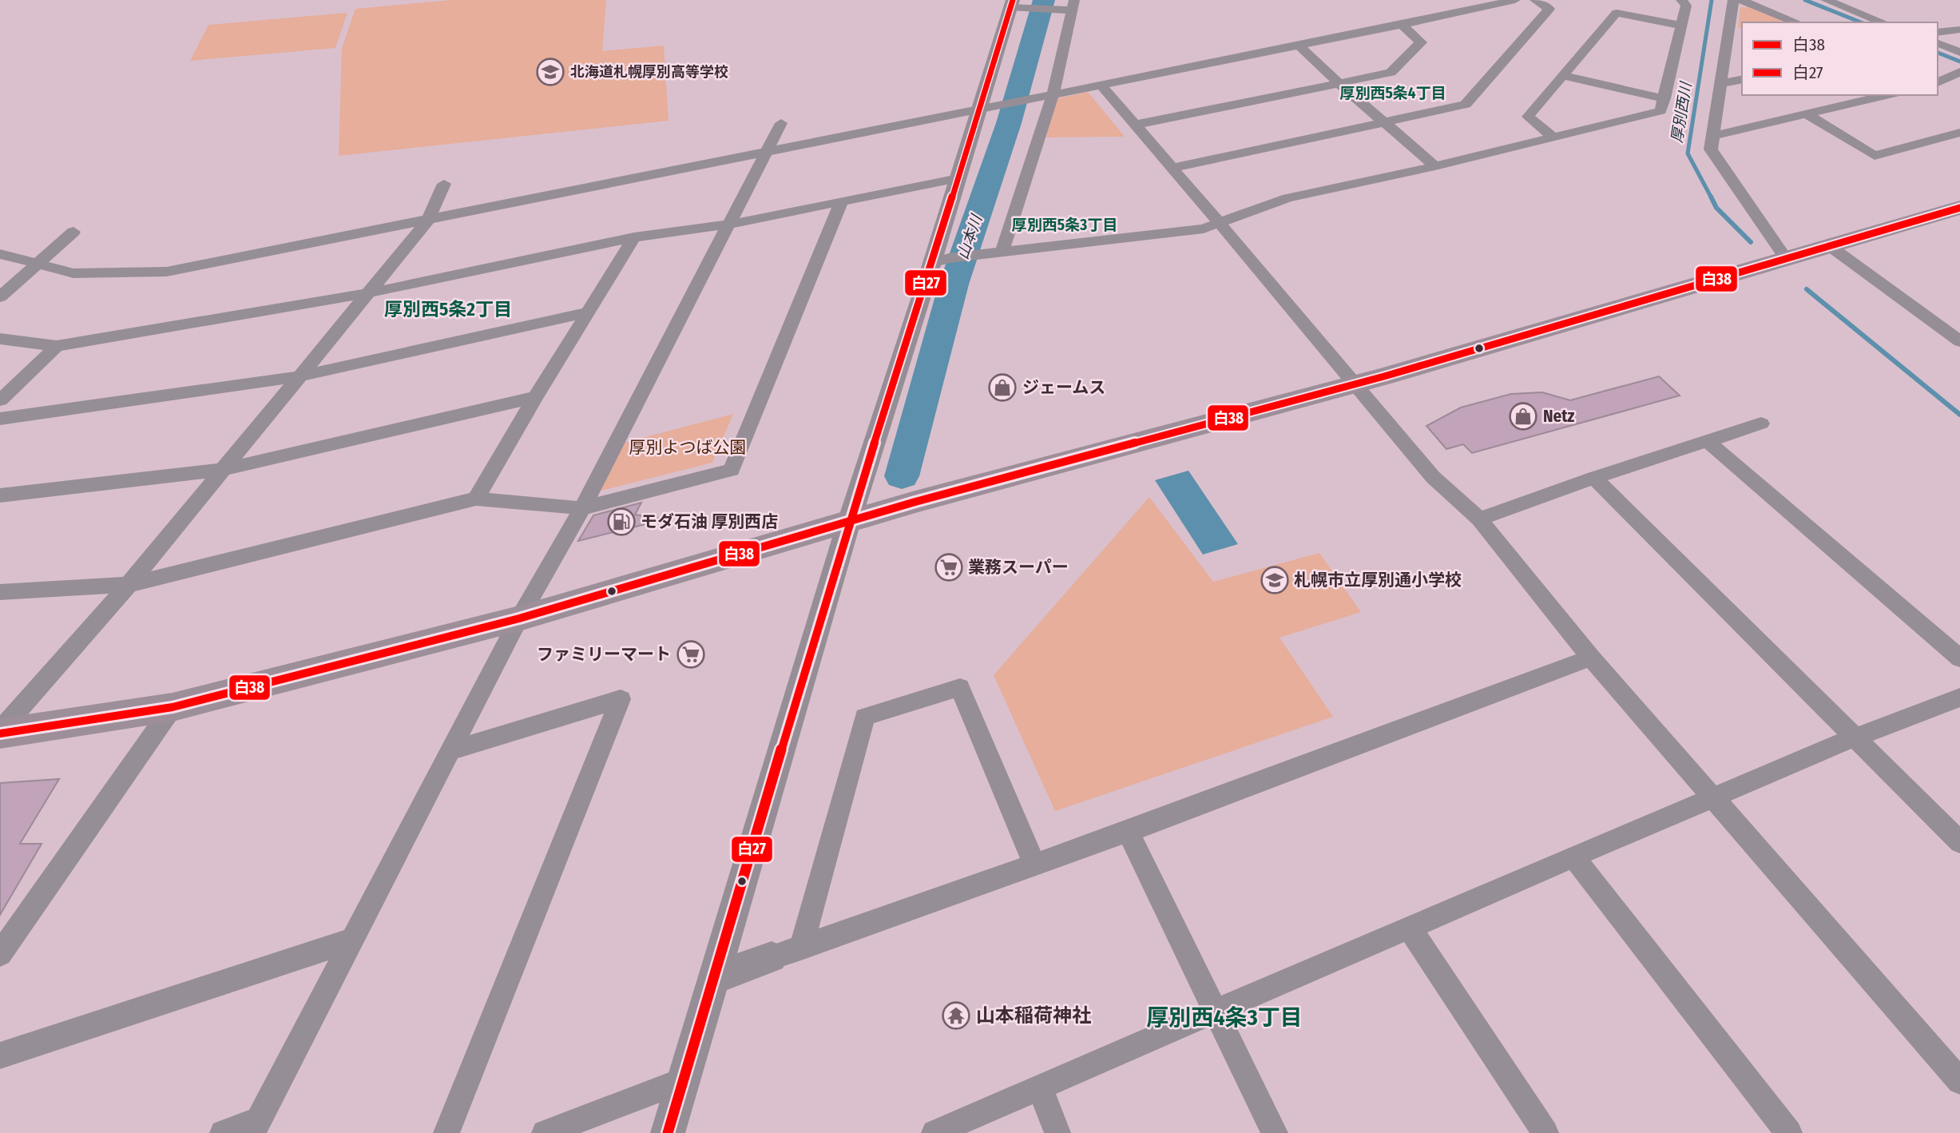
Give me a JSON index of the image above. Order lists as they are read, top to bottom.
{
  "districts": [
    "厚別西5条4丁目",
    "厚別西5条3丁目",
    "厚別西5条2丁目",
    "厚別西4条3丁目"
  ],
  "water": ["厚別西川", "山本川"],
  "parks": ["厚別よつば公園"],
  "places": {
    "school or university": ["北海道札幌厚別高等学校", "札幌市立厚別通小学校"],
    "shop": ["ジェームス", "Netz"],
    "fuel station": ["モダ石油 厚別西店"],
    "supermarket": ["業務スーパー", "ファミリーマート"],
    "temple": ["山本稲荷神社"]
  },
  "lines": ["transit line 白27", "transit line 白38"],
  "legend": ["白38", "白27"]
}
